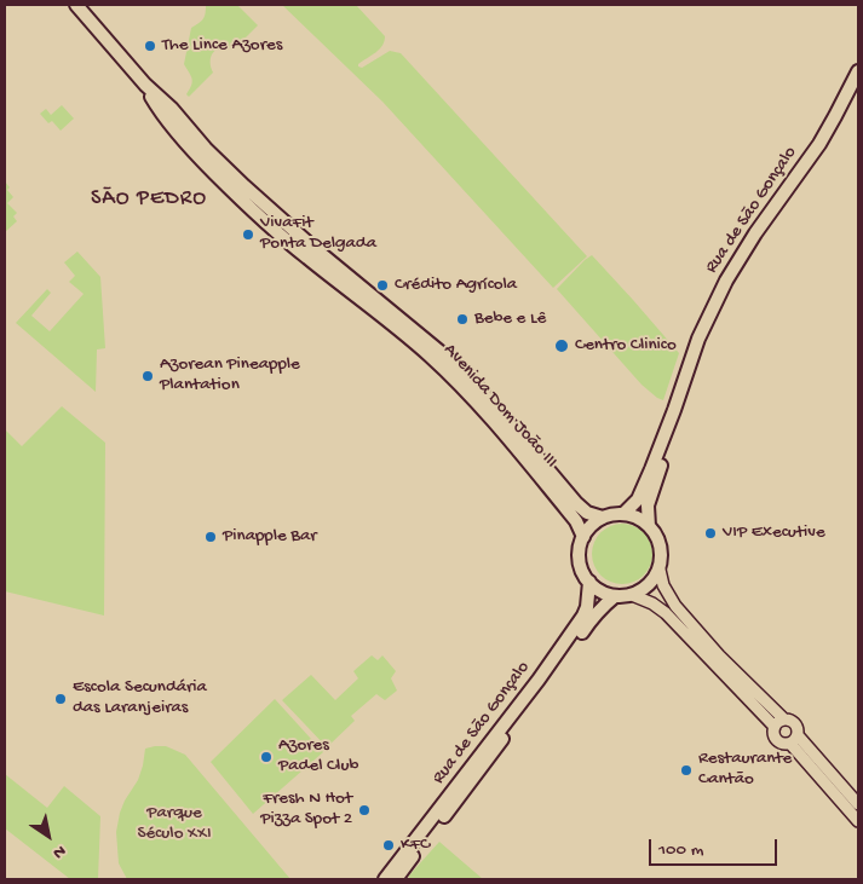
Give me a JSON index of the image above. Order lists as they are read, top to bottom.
{
  "streets": {
    "main road": ["Rua de São Gonçalo", "Avenida Dom João III"]
  },
  "crossings": [
    ["Rua de São Gonçalo", "Avenida Dom João III"]
  ],
  "districts": ["SÃO PEDRO"],
  "parks": ["Parque Século XXI"],
  "places": [
    "The Lince Azores",
    "VivaFit Ponta Delgada",
    "Crédito Agrícola",
    "Bebe e Lê",
    "Centro Clinico",
    "Azorean Pineapple Plantation",
    "VIP Executive",
    "Pinapple Bar",
    "Escola Secundária das Laranjeiras",
    "Azores Padel Club",
    "Restaurante Cantão",
    "Fresh N Hot Pizza Spot 2",
    "KFC"
  ],
  "scale_bar": "100 m",
  "north": "bottom right"
}
